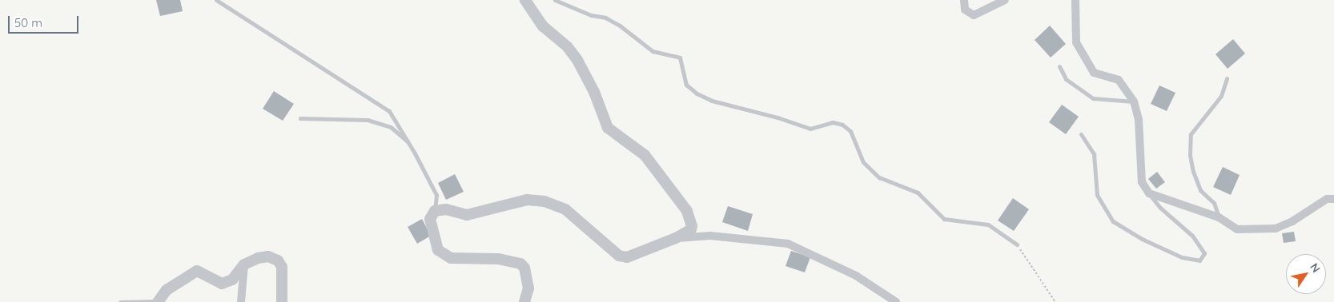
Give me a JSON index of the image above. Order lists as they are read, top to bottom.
{
  "scale_bar": "50 m",
  "north": "top right"
}
